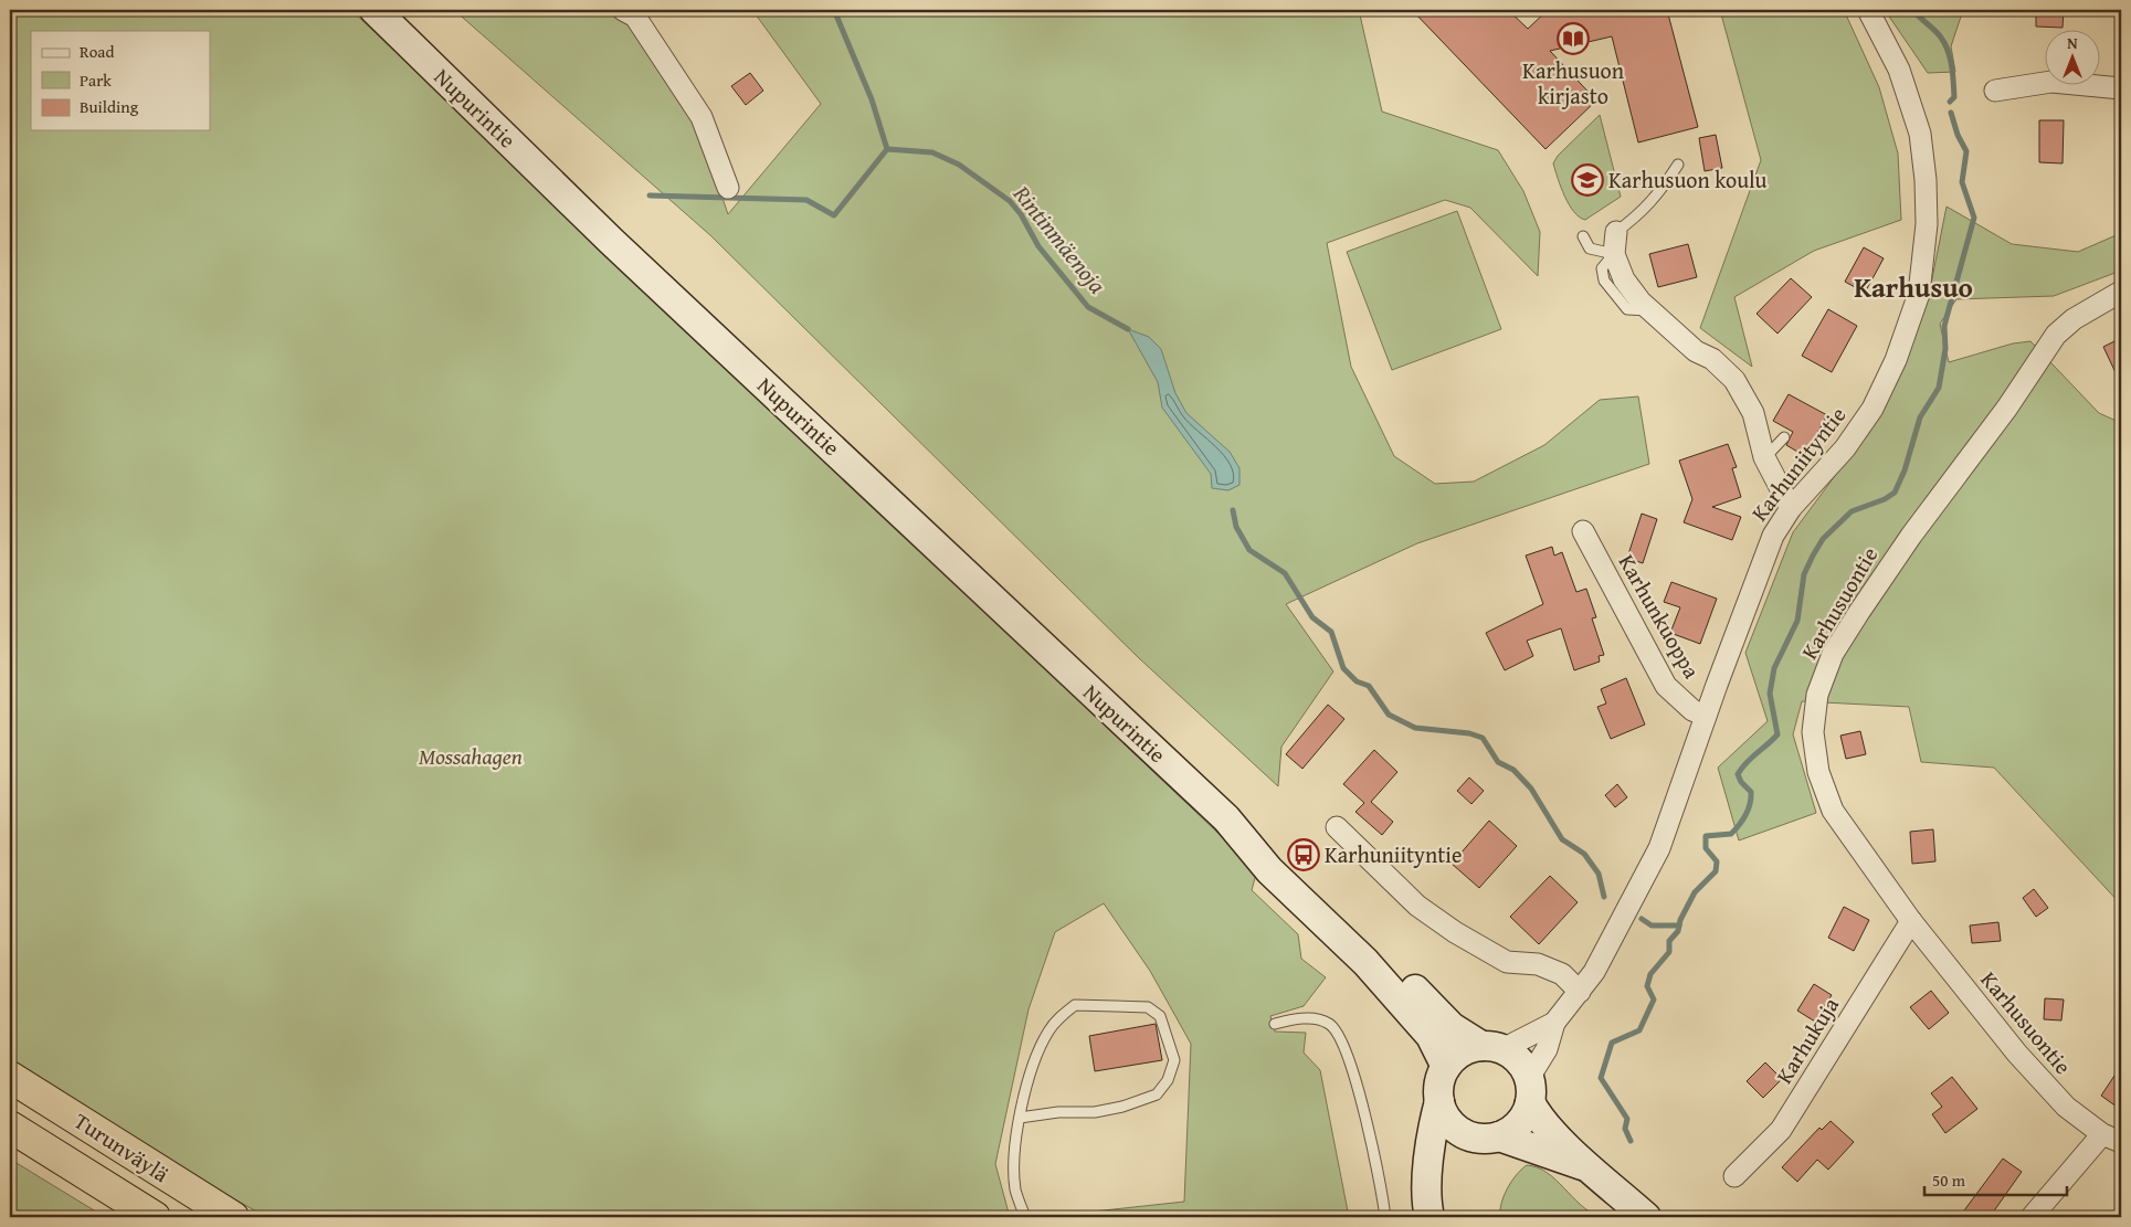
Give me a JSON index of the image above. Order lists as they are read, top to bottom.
{
  "streets": {
    "highway": ["Turunväylä"],
    "main road": ["Nupurintie"],
    "street": [
      "Karhuniityntie",
      "Karhusuontie",
      "Karhunkuoppa",
      "Karhukuja"
    ]
  },
  "crossings": [
    ["Nupurintie", "Karhuniityntie"],
    ["Karhuniityntie", "Karhunkuoppa"],
    ["Karhusuontie", "Karhukuja"]
  ],
  "districts": ["Karhusuo"],
  "water": ["Rintinmäenoja"],
  "parks": ["Mossahagen"],
  "places": {
    "library": ["Karhusuon kirjasto"],
    "school or university": ["Karhusuon koulu"],
    "bus stop": ["Karhuniityntie"]
  },
  "legend": ["Road", "Park", "Building"],
  "scale_bar": "50 m",
  "north": "top"
}
